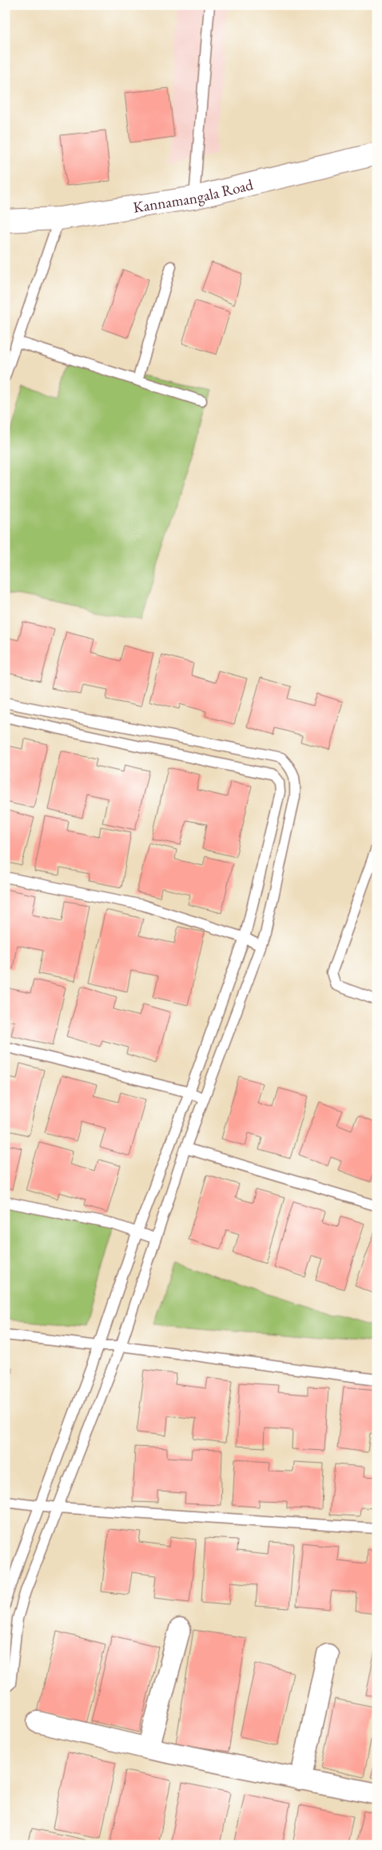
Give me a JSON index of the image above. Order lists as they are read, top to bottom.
{
  "streets": {
    "main road": ["Kannamangala Road"]
  }
}
